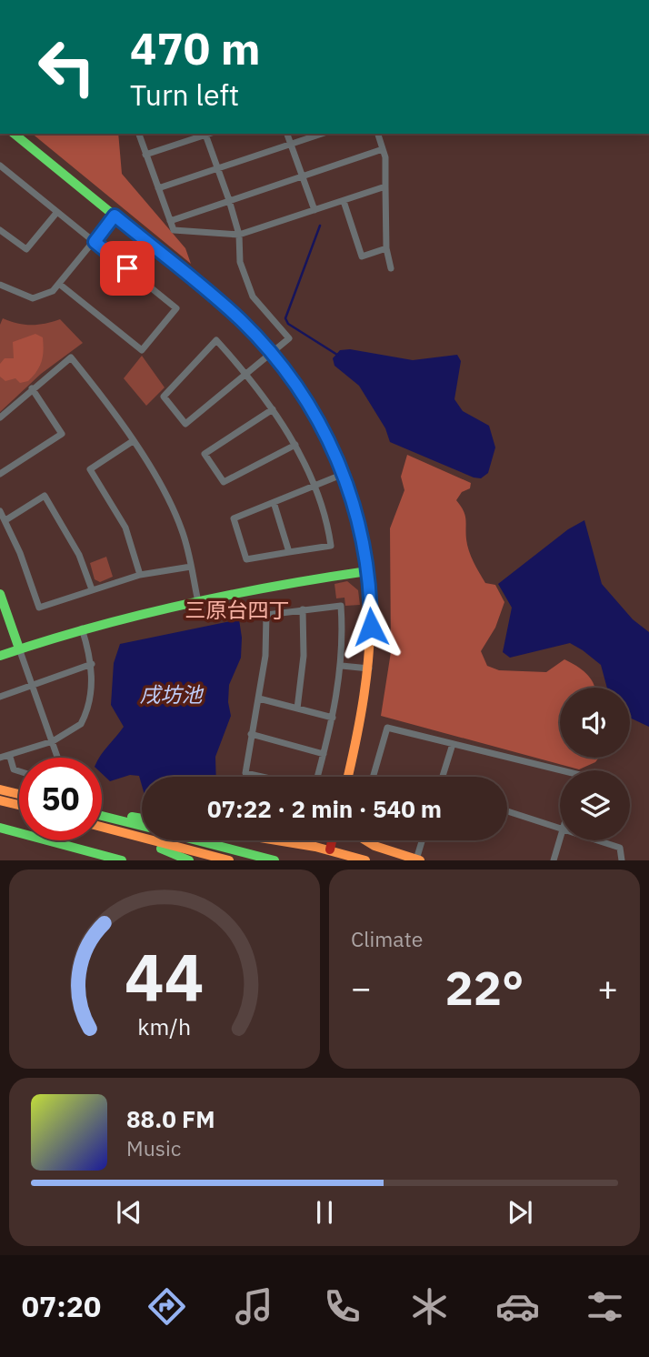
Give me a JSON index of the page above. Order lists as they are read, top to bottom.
{
  "districts": ["三原台四丁"],
  "water": ["戌坊池"],
  "page": {
    "turn": ["470 m", "Turn left"],
    "limit": "50",
    "trip": "07:22 · 2 min · 540 m",
    "tile": "Climate",
    "heat": ["−", "22°", "+"],
    "song": ["88.0 FM", "Music"],
    "tabs": "07:20",
    "gauge": ["44", "km/h"]
  }
}
